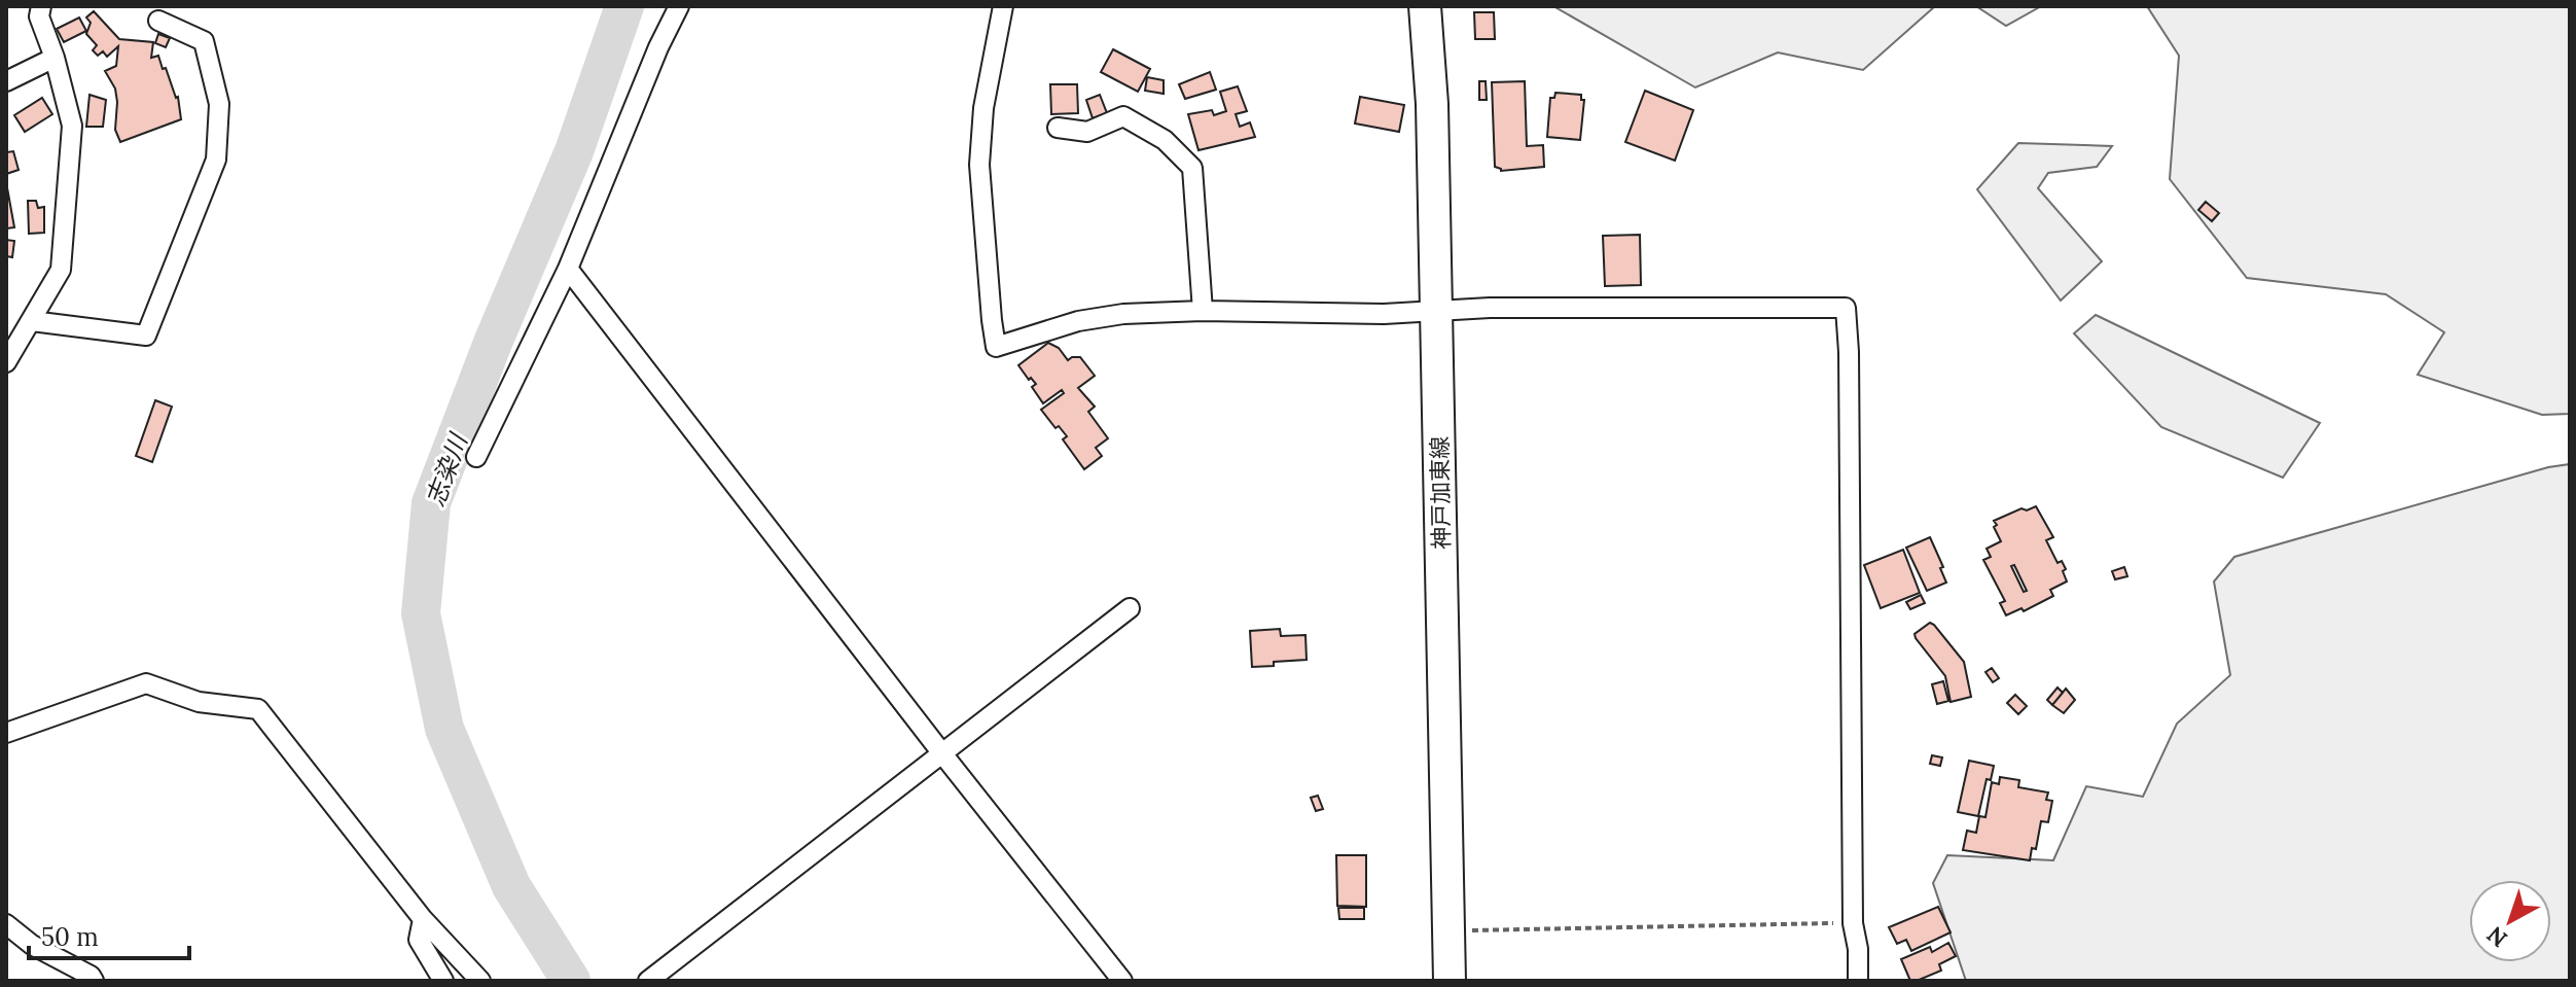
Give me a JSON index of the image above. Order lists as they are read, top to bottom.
{
  "streets": {
    "main road": ["神戸加東線"]
  },
  "water": ["志染川"],
  "scale_bar": "50 m",
  "north": "bottom left"
}
